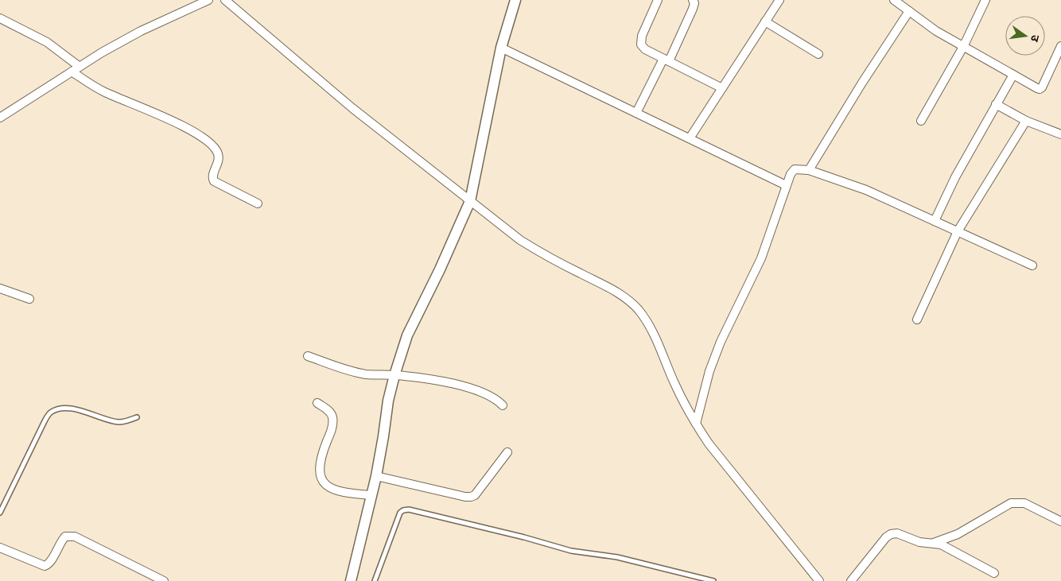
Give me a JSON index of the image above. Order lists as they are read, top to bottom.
{
  "north": "right"
}
